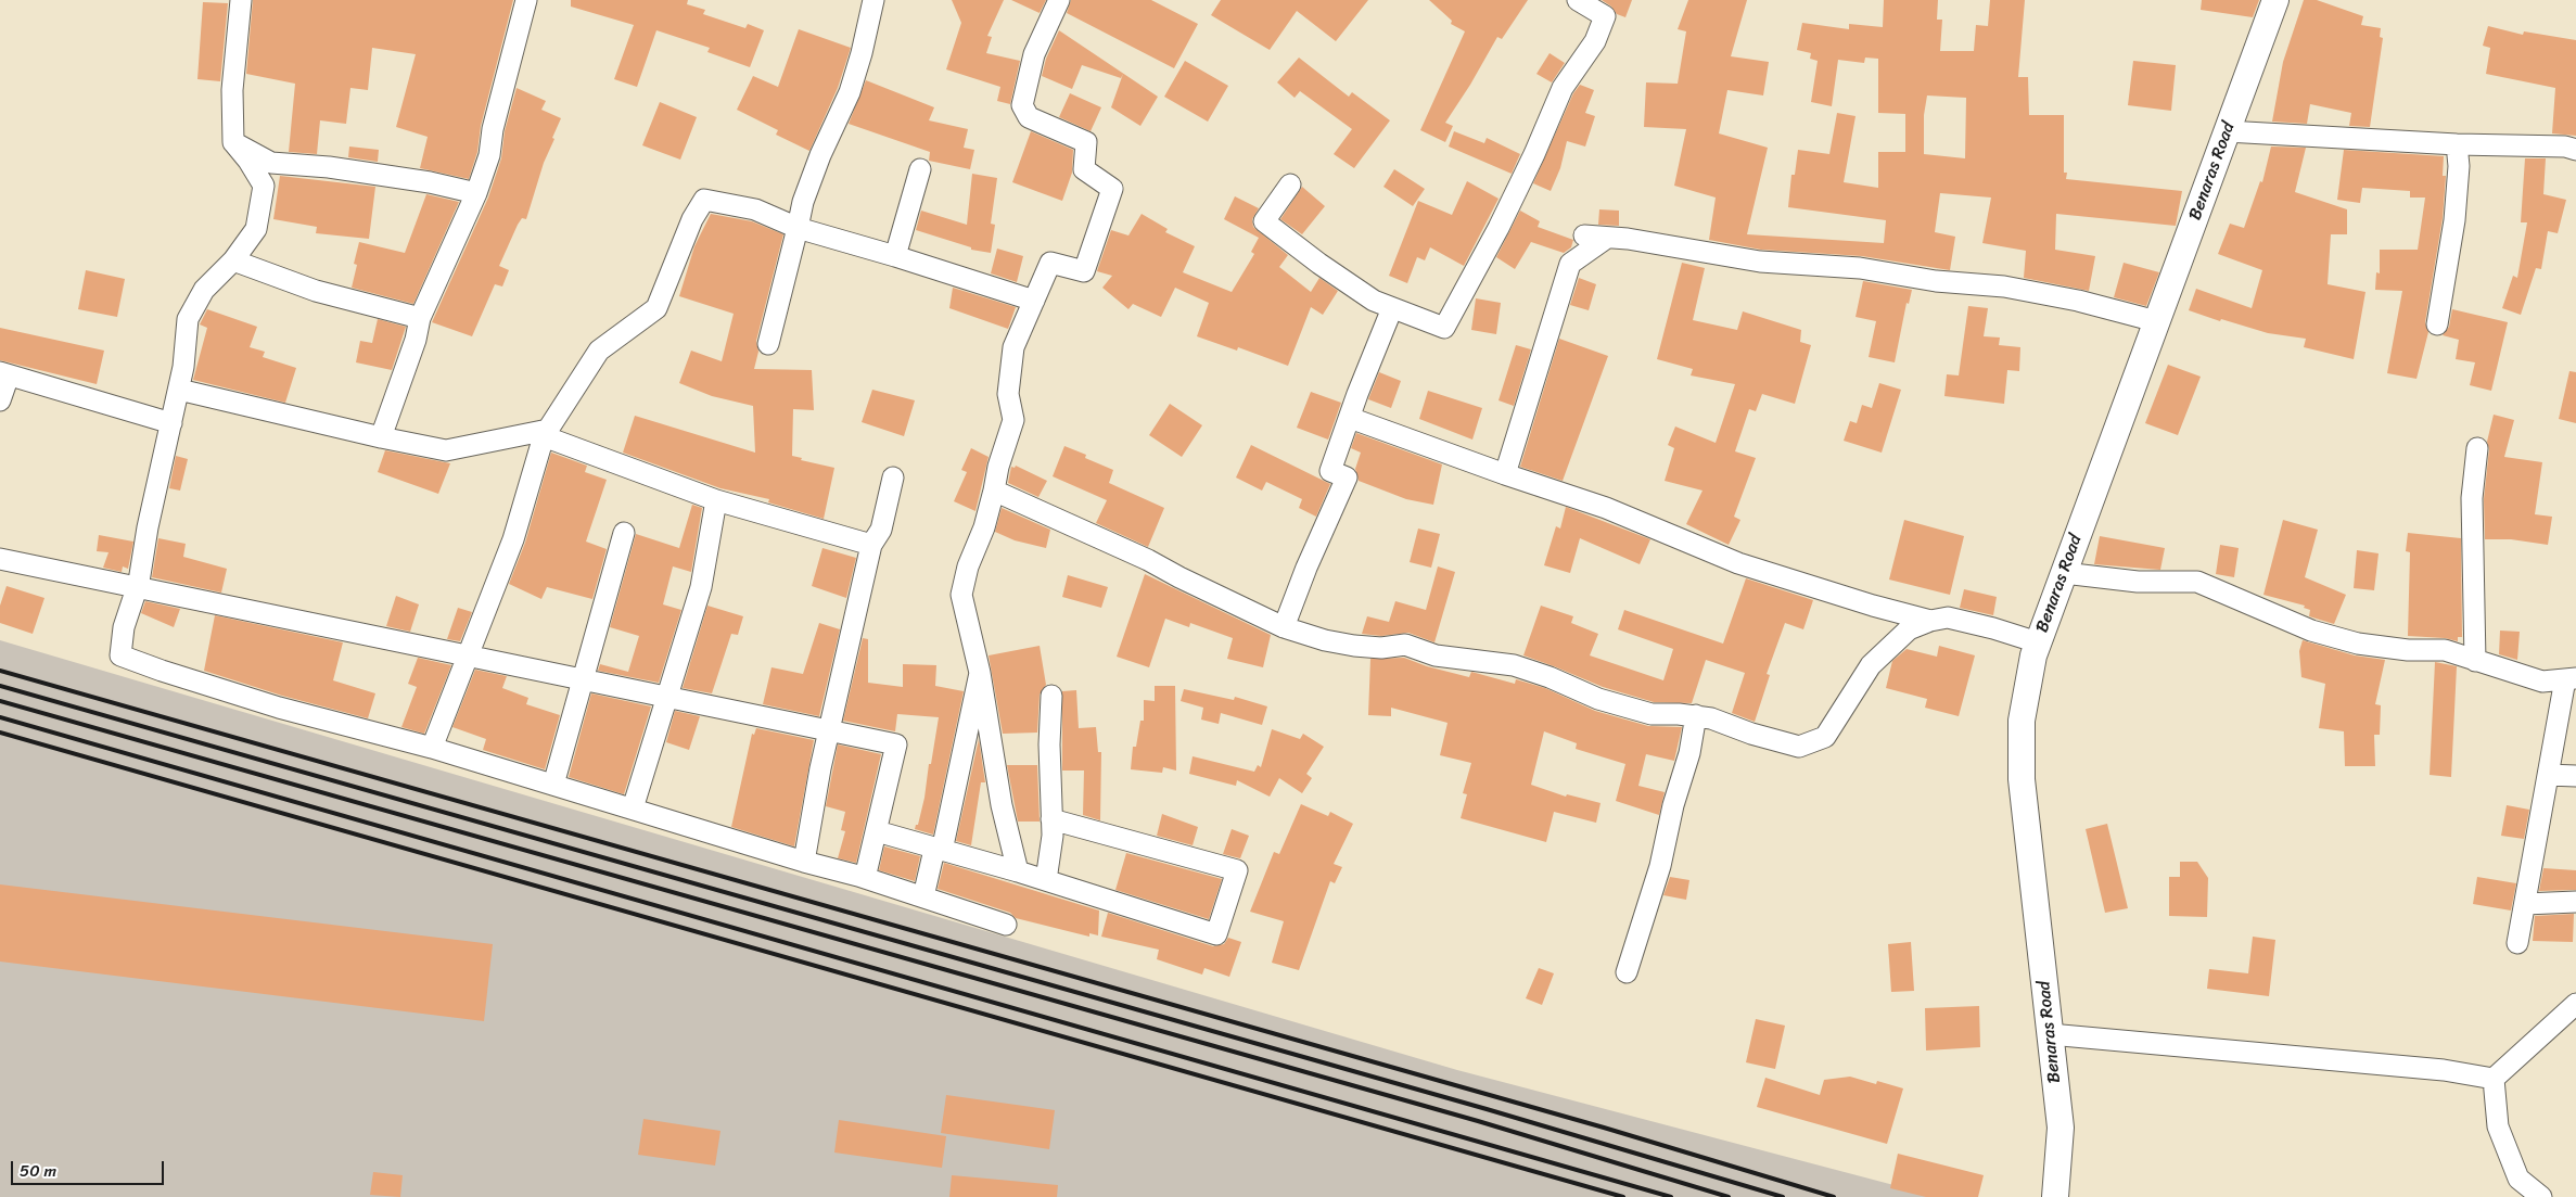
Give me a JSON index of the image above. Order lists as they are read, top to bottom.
{
  "streets": {
    "main road": ["Benaras Road"]
  },
  "scale_bar": "50 m"
}
